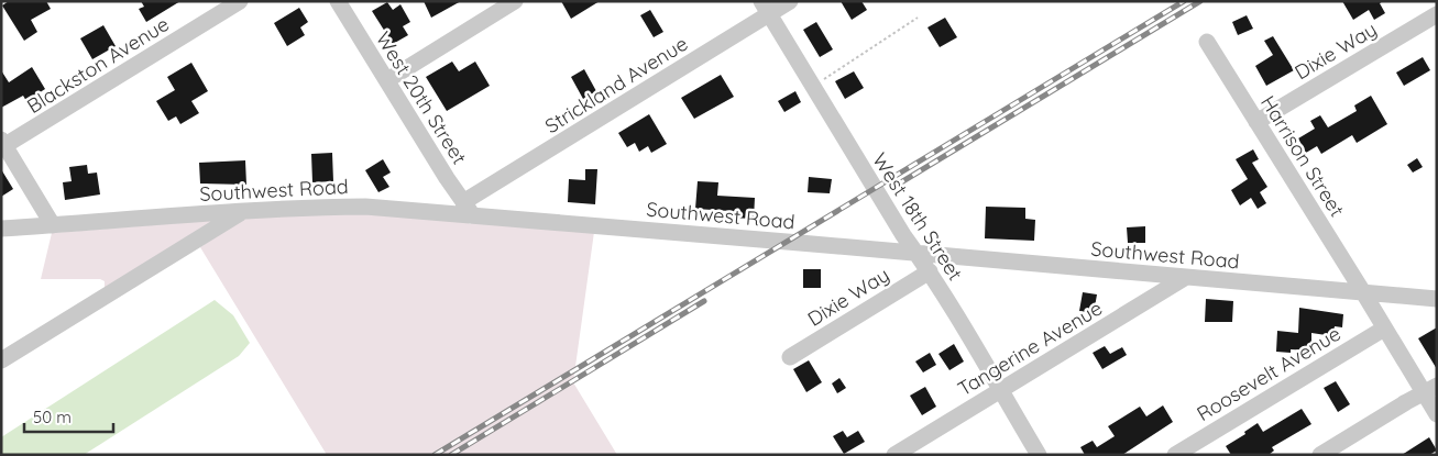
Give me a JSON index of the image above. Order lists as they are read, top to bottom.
{
  "streets": {
    "street": [
      "Dixie Way",
      "Blackston Avenue",
      "Strickland Avenue",
      "West 20th Street",
      "Harrison Street",
      "Southwest Road",
      "West 18th Street",
      "Tangerine Avenue",
      "Roosevelt Avenue"
    ]
  },
  "crossings": [
    ["Dixie Way", "Harrison Street"],
    ["Dixie Way", "West 18th Street"],
    ["Strickland Avenue", "West 20th Street"],
    ["Strickland Avenue", "Southwest Road"],
    ["Strickland Avenue", "West 18th Street"],
    ["West 20th Street", "Southwest Road"],
    ["Harrison Street", "Southwest Road"],
    ["Harrison Street", "Roosevelt Avenue"],
    ["Southwest Road", "West 18th Street"],
    ["Southwest Road", "Tangerine Avenue"],
    ["West 18th Street", "Tangerine Avenue"]
  ],
  "scale_bar": "50 m"
}
